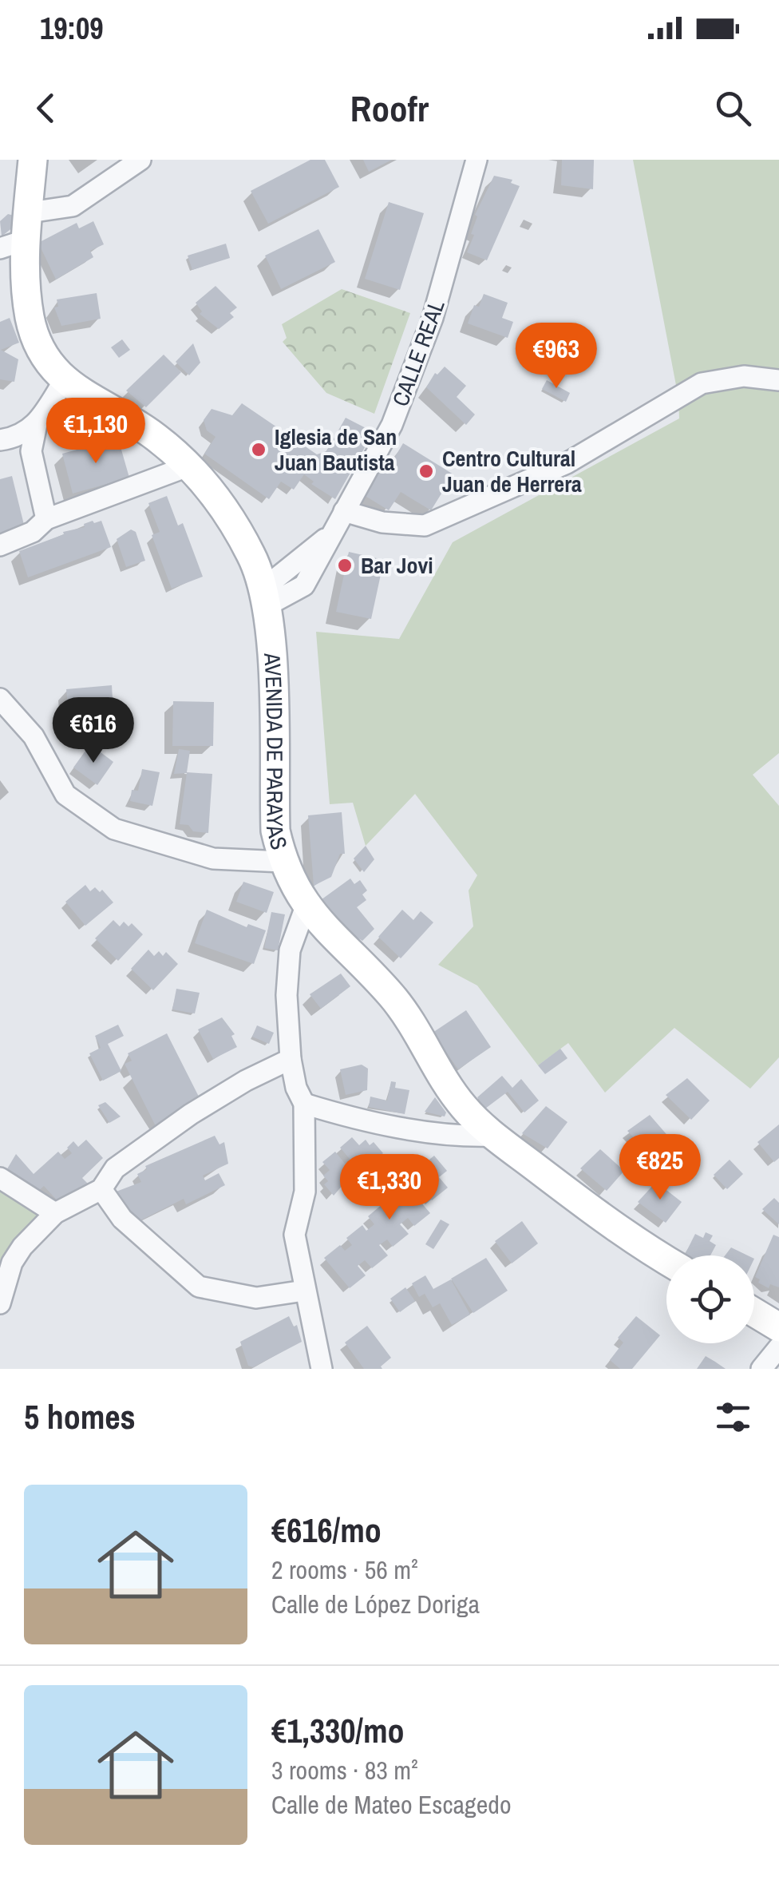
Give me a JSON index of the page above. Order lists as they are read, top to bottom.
{
  "streets": {
    "street": ["CALLE REAL", "AVENIDA DE PARAYAS"]
  },
  "crossings": [
    ["CALLE REAL", "AVENIDA DE PARAYAS"]
  ],
  "places": ["Iglesia de San Juan Bautista", "Centro Cultural Juan de Herrera", "Bar Jovi"],
  "page": {
    "status": "19:09",
    "header": "Roofr",
    "price": [
      "€963",
      "€1,130",
      "€616",
      "€825",
      "€1,330"
    ],
    "heading": "5 homes",
    "list": [
      {
        "name": "€616/mo",
        "note": "2 rooms · 56 m² · Calle de López Doriga"
      },
      {
        "name": "€1,330/mo",
        "note": "3 rooms · 83 m² · Calle de Mateo Escagedo"
      }
    ]
  }
}
